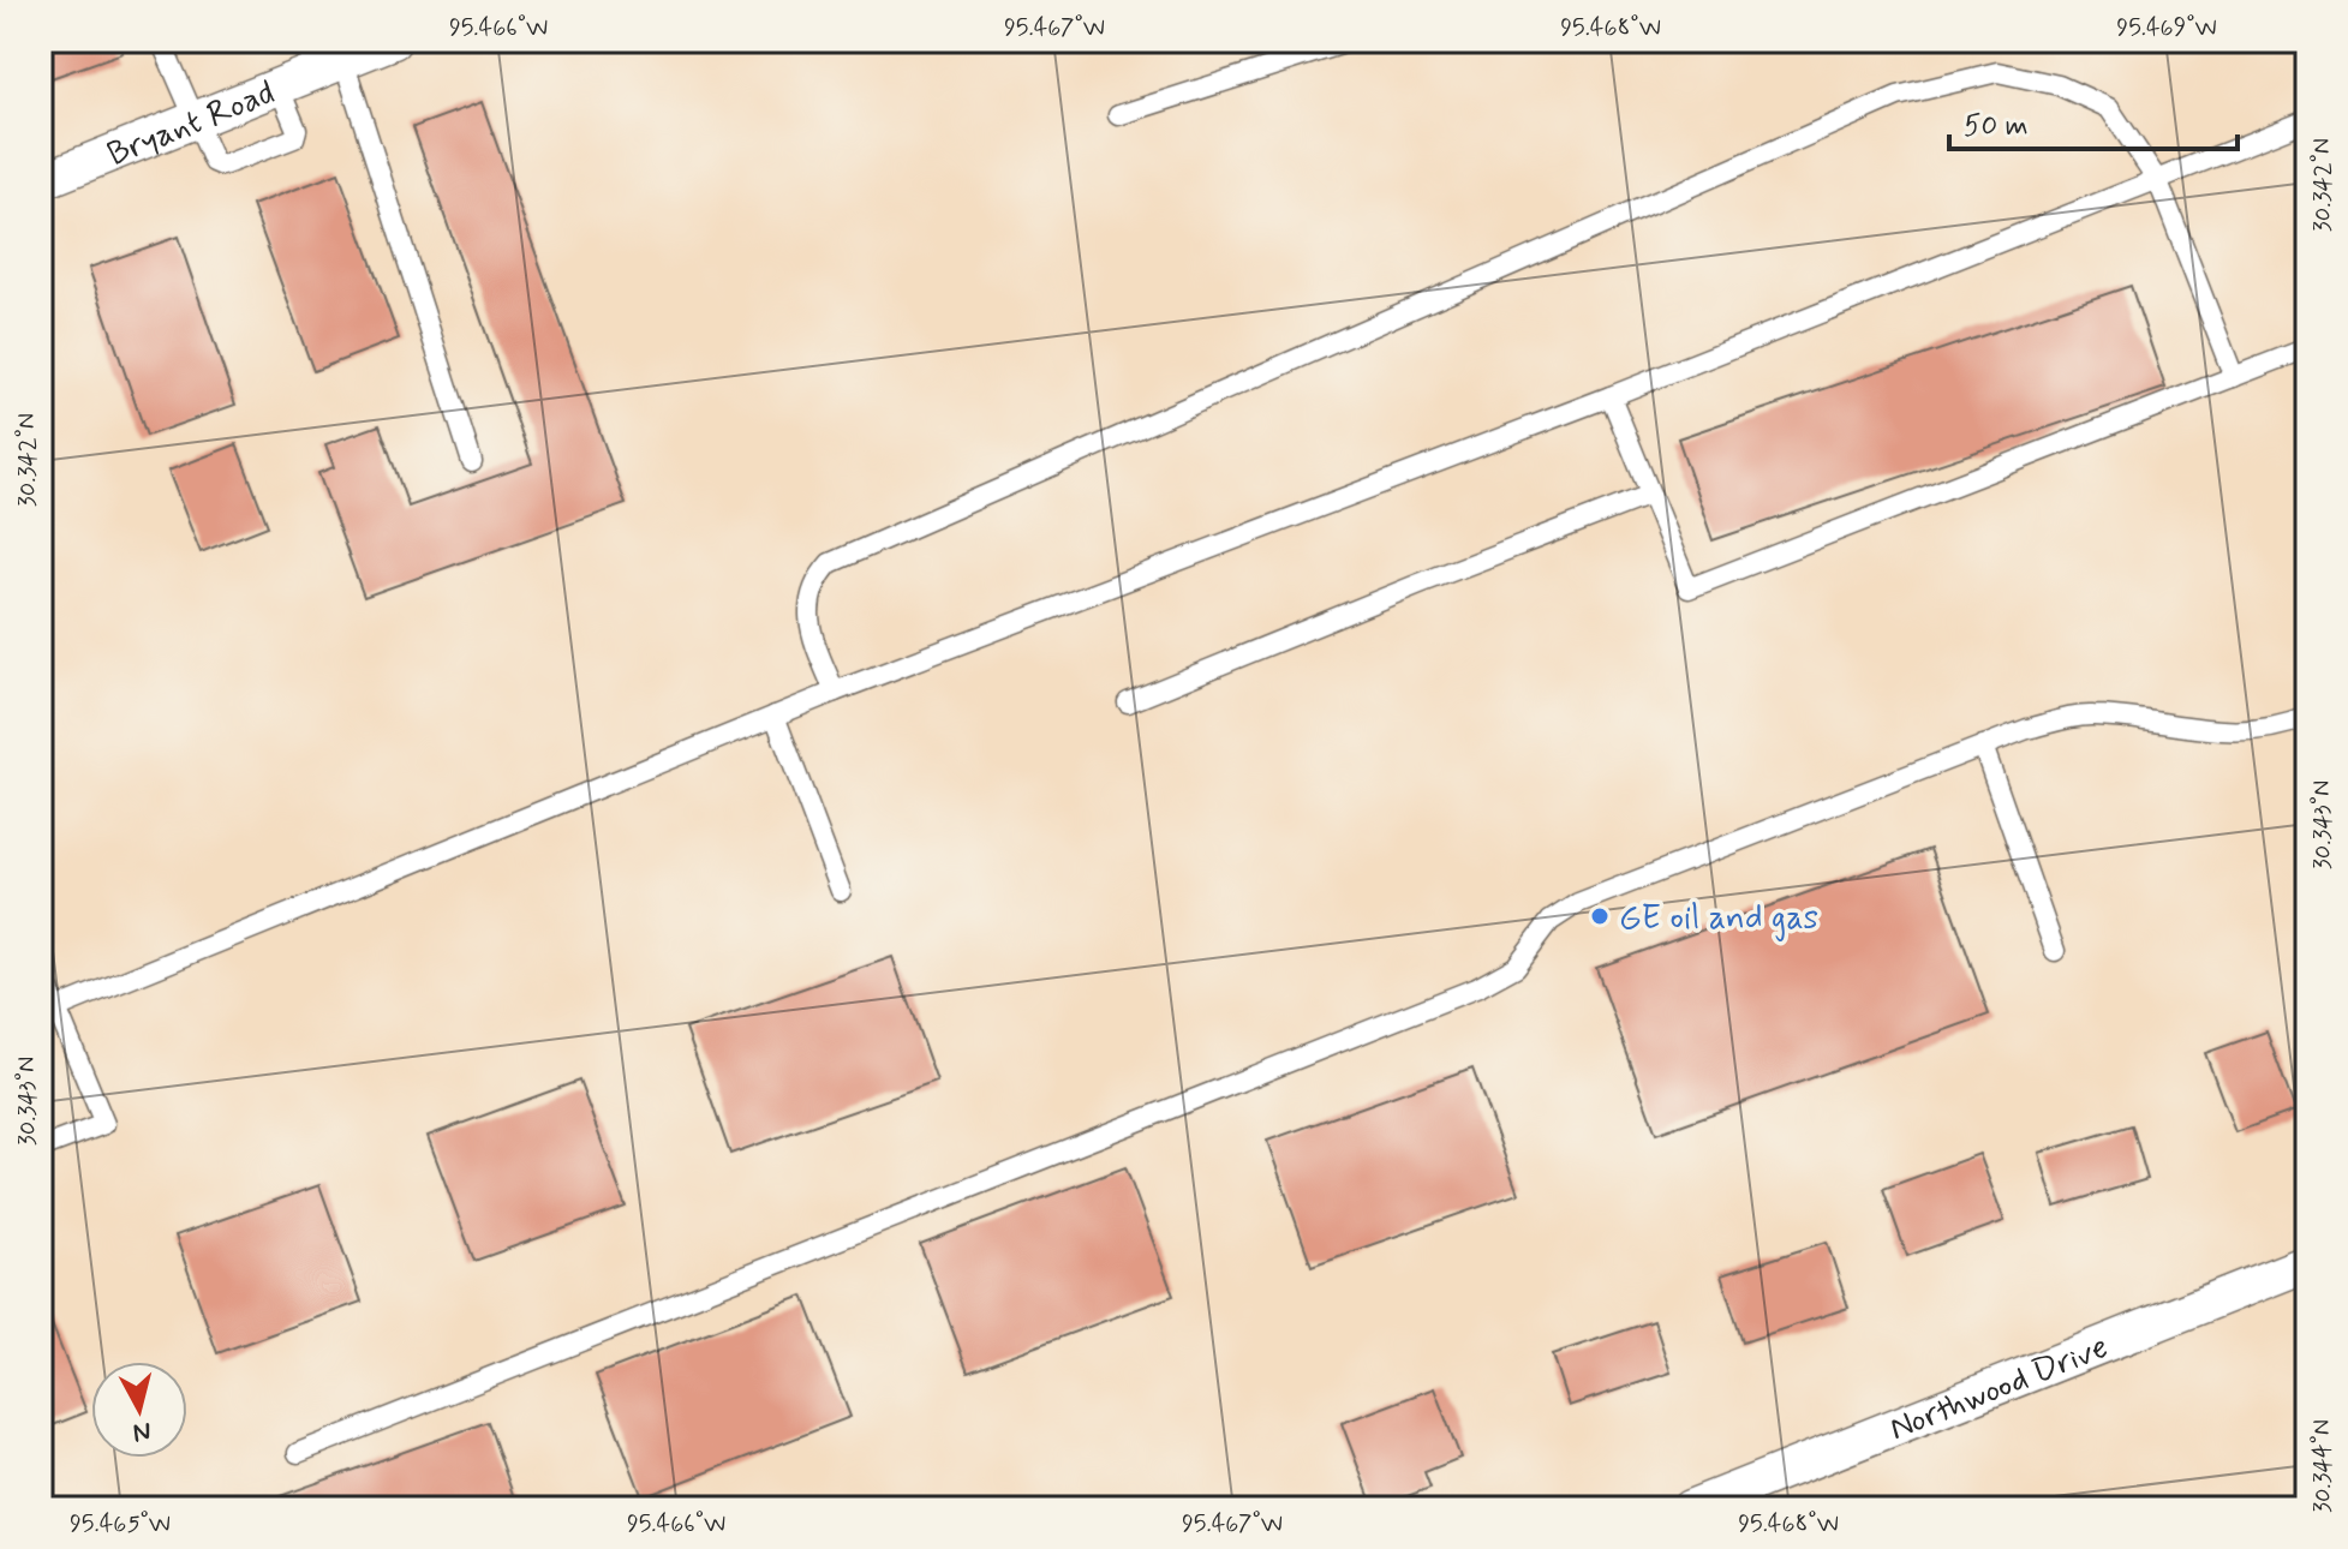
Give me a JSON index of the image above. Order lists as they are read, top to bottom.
{
  "streets": {
    "street": ["Bryant Road", "Northwood Drive"]
  },
  "places": ["GE oil and gas"],
  "scale_bar": "50 m",
  "north": "bottom",
  "coordinates": [
    "95.466°W",
    "95.467°W",
    "95.468°W",
    "95.469°W",
    "30.342°N",
    "30.343°N",
    "30.344°N",
    "95.465°W"
  ]
}
